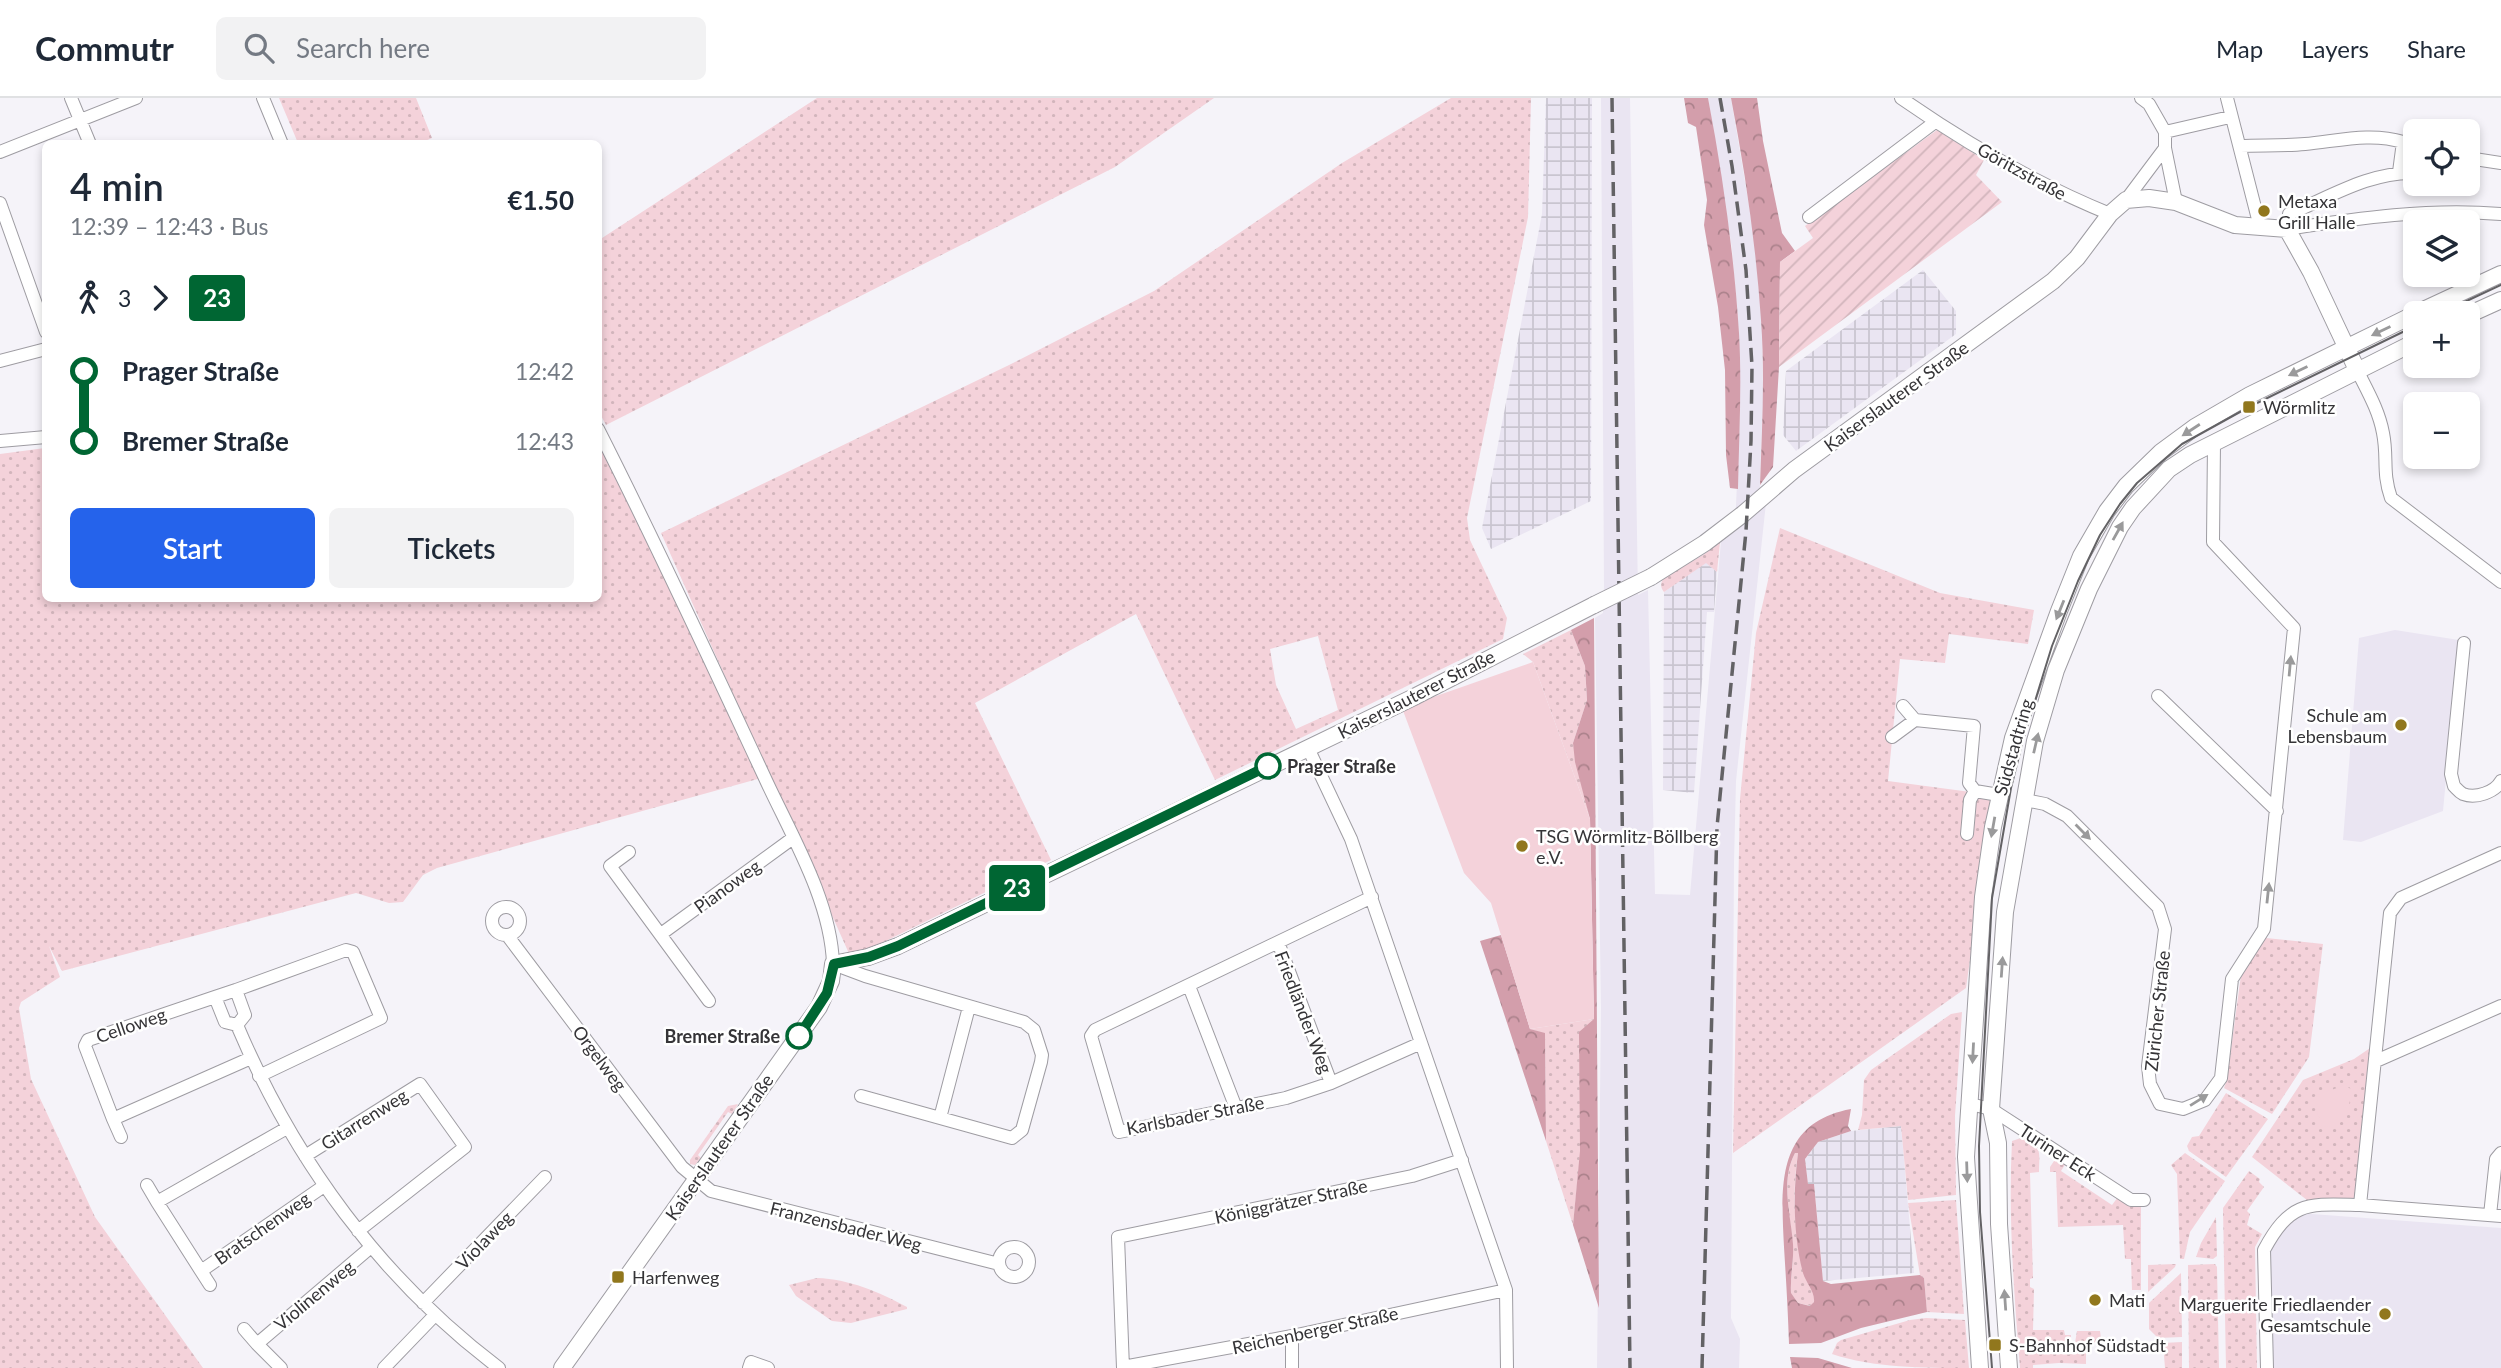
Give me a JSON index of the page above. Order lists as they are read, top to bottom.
{
  "streets": {
    "street": [
      "Göritzstraße",
      "Kaiserslauterer Straße",
      "Südstadtring",
      "Pianoweg",
      "Züricher Straße",
      "Friedländer Weg",
      "Celloweg",
      "Orgelweg",
      "Karlsbader Straße",
      "Gitarrenweg",
      "Turiner Eck",
      "Königgrätzer Straße",
      "Franzensbader Weg",
      "Bratschenweg",
      "Violaweg",
      "Violinenweg",
      "Reichenberger Straße"
    ]
  },
  "crossings": [
    ["Göritzstraße", "Kaiserslauterer Straße"],
    ["Kaiserslauterer Straße", "Orgelweg"],
    ["Kaiserslauterer Straße", "Franzensbader Weg"],
    ["Südstadtring", "Züricher Straße"],
    ["Südstadtring", "Turiner Eck"],
    ["Friedländer Weg", "Karlsbader Straße"],
    ["Orgelweg", "Franzensbader Weg"],
    ["Königgrätzer Straße", "Reichenberger Straße"]
  ],
  "places": {
    "other": [
      "Metaxa Grill Halle",
      "Schule am Lebensbaum",
      "Prager Straße",
      "TSG Wörmlitz-Böllberg e.V.",
      "Bremer Straße",
      "Mati",
      "Marguerite Friedlaender Gesamtschule"
    ],
    "transit": ["Wörmlitz", "Harfenweg", "S-Bahnhof Südstadt"]
  },
  "lines": ["bus line 23"],
  "page": {
    "header": "Commutr",
    "search": "Search here",
    "nav": ["Map", "Layers", "Share"],
    "on_map": "23",
    "map_buttons": ["+", "−"],
    "heading": ["4 min", "12:39 – 12:43 · Bus", "€1.50"],
    "legs": ["3", "23"],
    "list": [
      {
        "name": "Prager Straße",
        "value": "12:42"
      },
      {
        "name": "Bremer Straße",
        "value": "12:43"
      }
    ],
    "buttons": ["Start", "Tickets"]
  }
}
